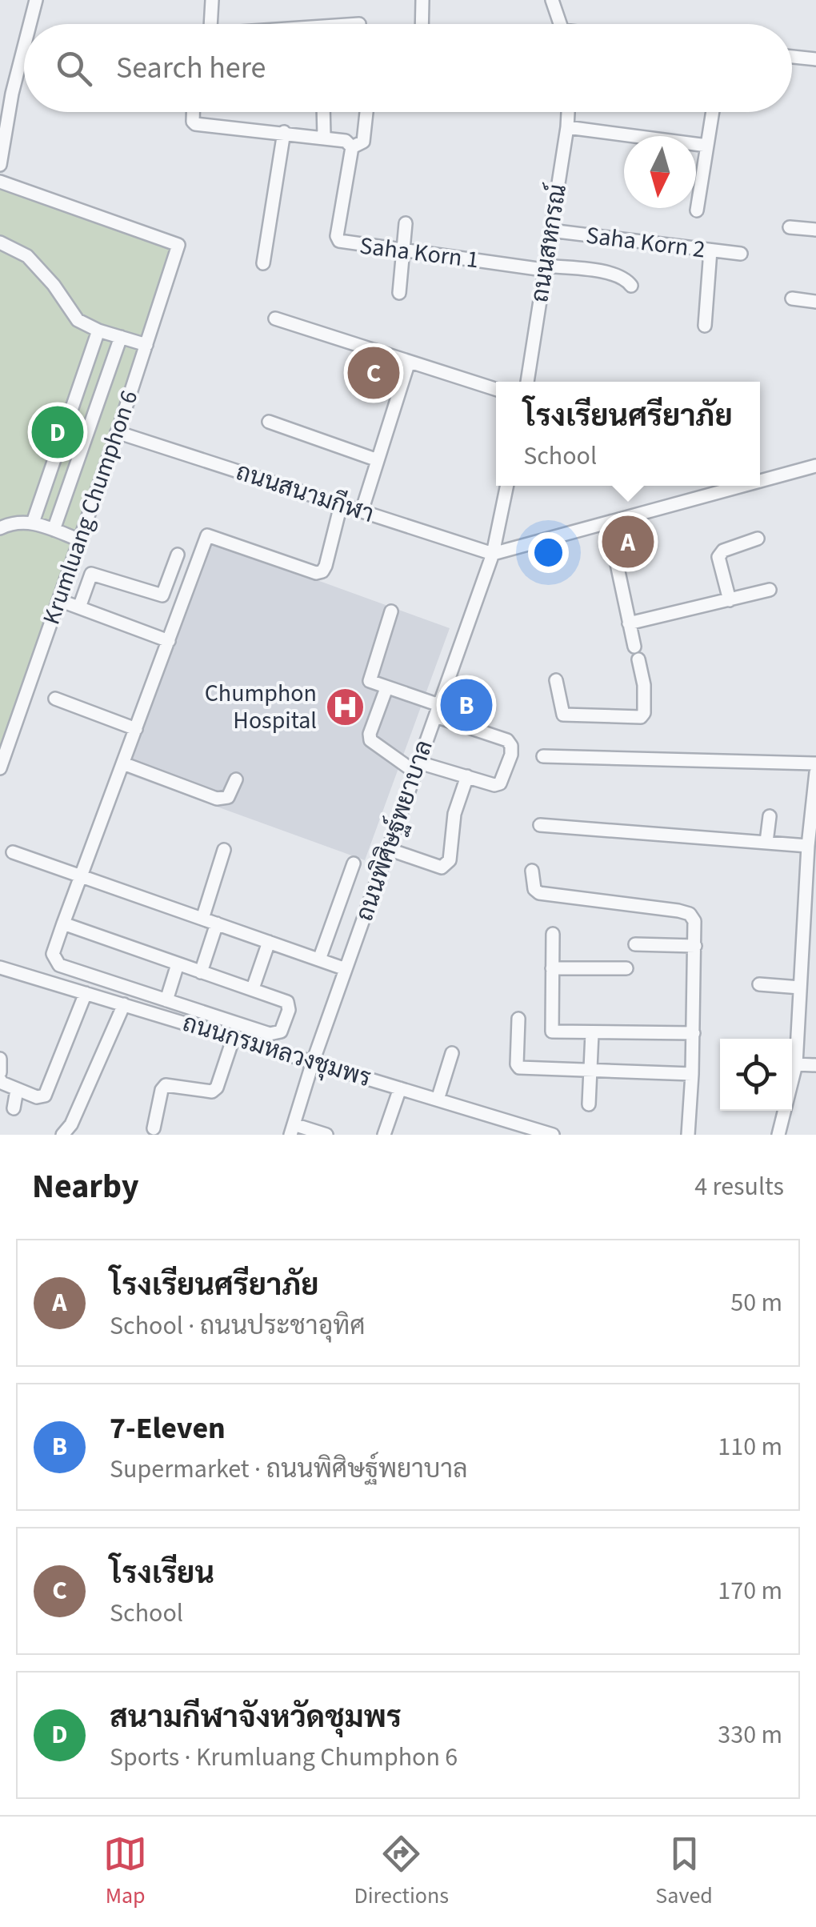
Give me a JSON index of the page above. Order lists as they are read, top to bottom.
{
  "streets": {
    "street": [
      "Saha Korn 2",
      "ถนนสหกรณ์",
      "Saha Korn 1",
      "ถนนสนามกีฬา",
      "Krumluang Chumphon 6",
      "ถนนพิศิษฐ์พยาบาล",
      "ถนนกรมหลวงชุมพร"
    ]
  },
  "crossings": [
    ["Saha Korn 2", "ถนนสหกรณ์"],
    ["ถนนสหกรณ์", "Saha Korn 1"],
    ["ถนนสนามกีฬา", "Krumluang Chumphon 6"],
    ["ถนนสนามกีฬา", "ถนนพิศิษฐ์พยาบาล"],
    ["ถนนพิศิษฐ์พยาบาล", "ถนนกรมหลวงชุมพร"]
  ],
  "places": {
    "hospital": ["Chumphon Hospital"]
  },
  "north": "bottom",
  "page": {
    "search": "Search here",
    "pins": [
      "C",
      "D",
      "A",
      "B"
    ],
    "popup": ["โรงเรียนศรียาภัย", "School"],
    "heading": ["Nearby", "4 results"],
    "list": [
      {
        "mark": "A",
        "name": "โรงเรียนศรียาภัย",
        "note": "School · ถนนประชาอุทิศ",
        "value": "50 m"
      },
      {
        "mark": "B",
        "name": "7-Eleven",
        "note": "Supermarket · ถนนพิศิษฐ์พยาบาล",
        "value": "110 m"
      },
      {
        "mark": "C",
        "name": "โรงเรียน",
        "note": "School",
        "value": "170 m"
      },
      {
        "mark": "D",
        "name": "สนามกีฬาจังหวัดชุมพร",
        "note": "Sports · Krumluang Chumphon 6",
        "value": "330 m"
      }
    ],
    "nav": ["Map", "Directions", "Saved"]
  }
}
